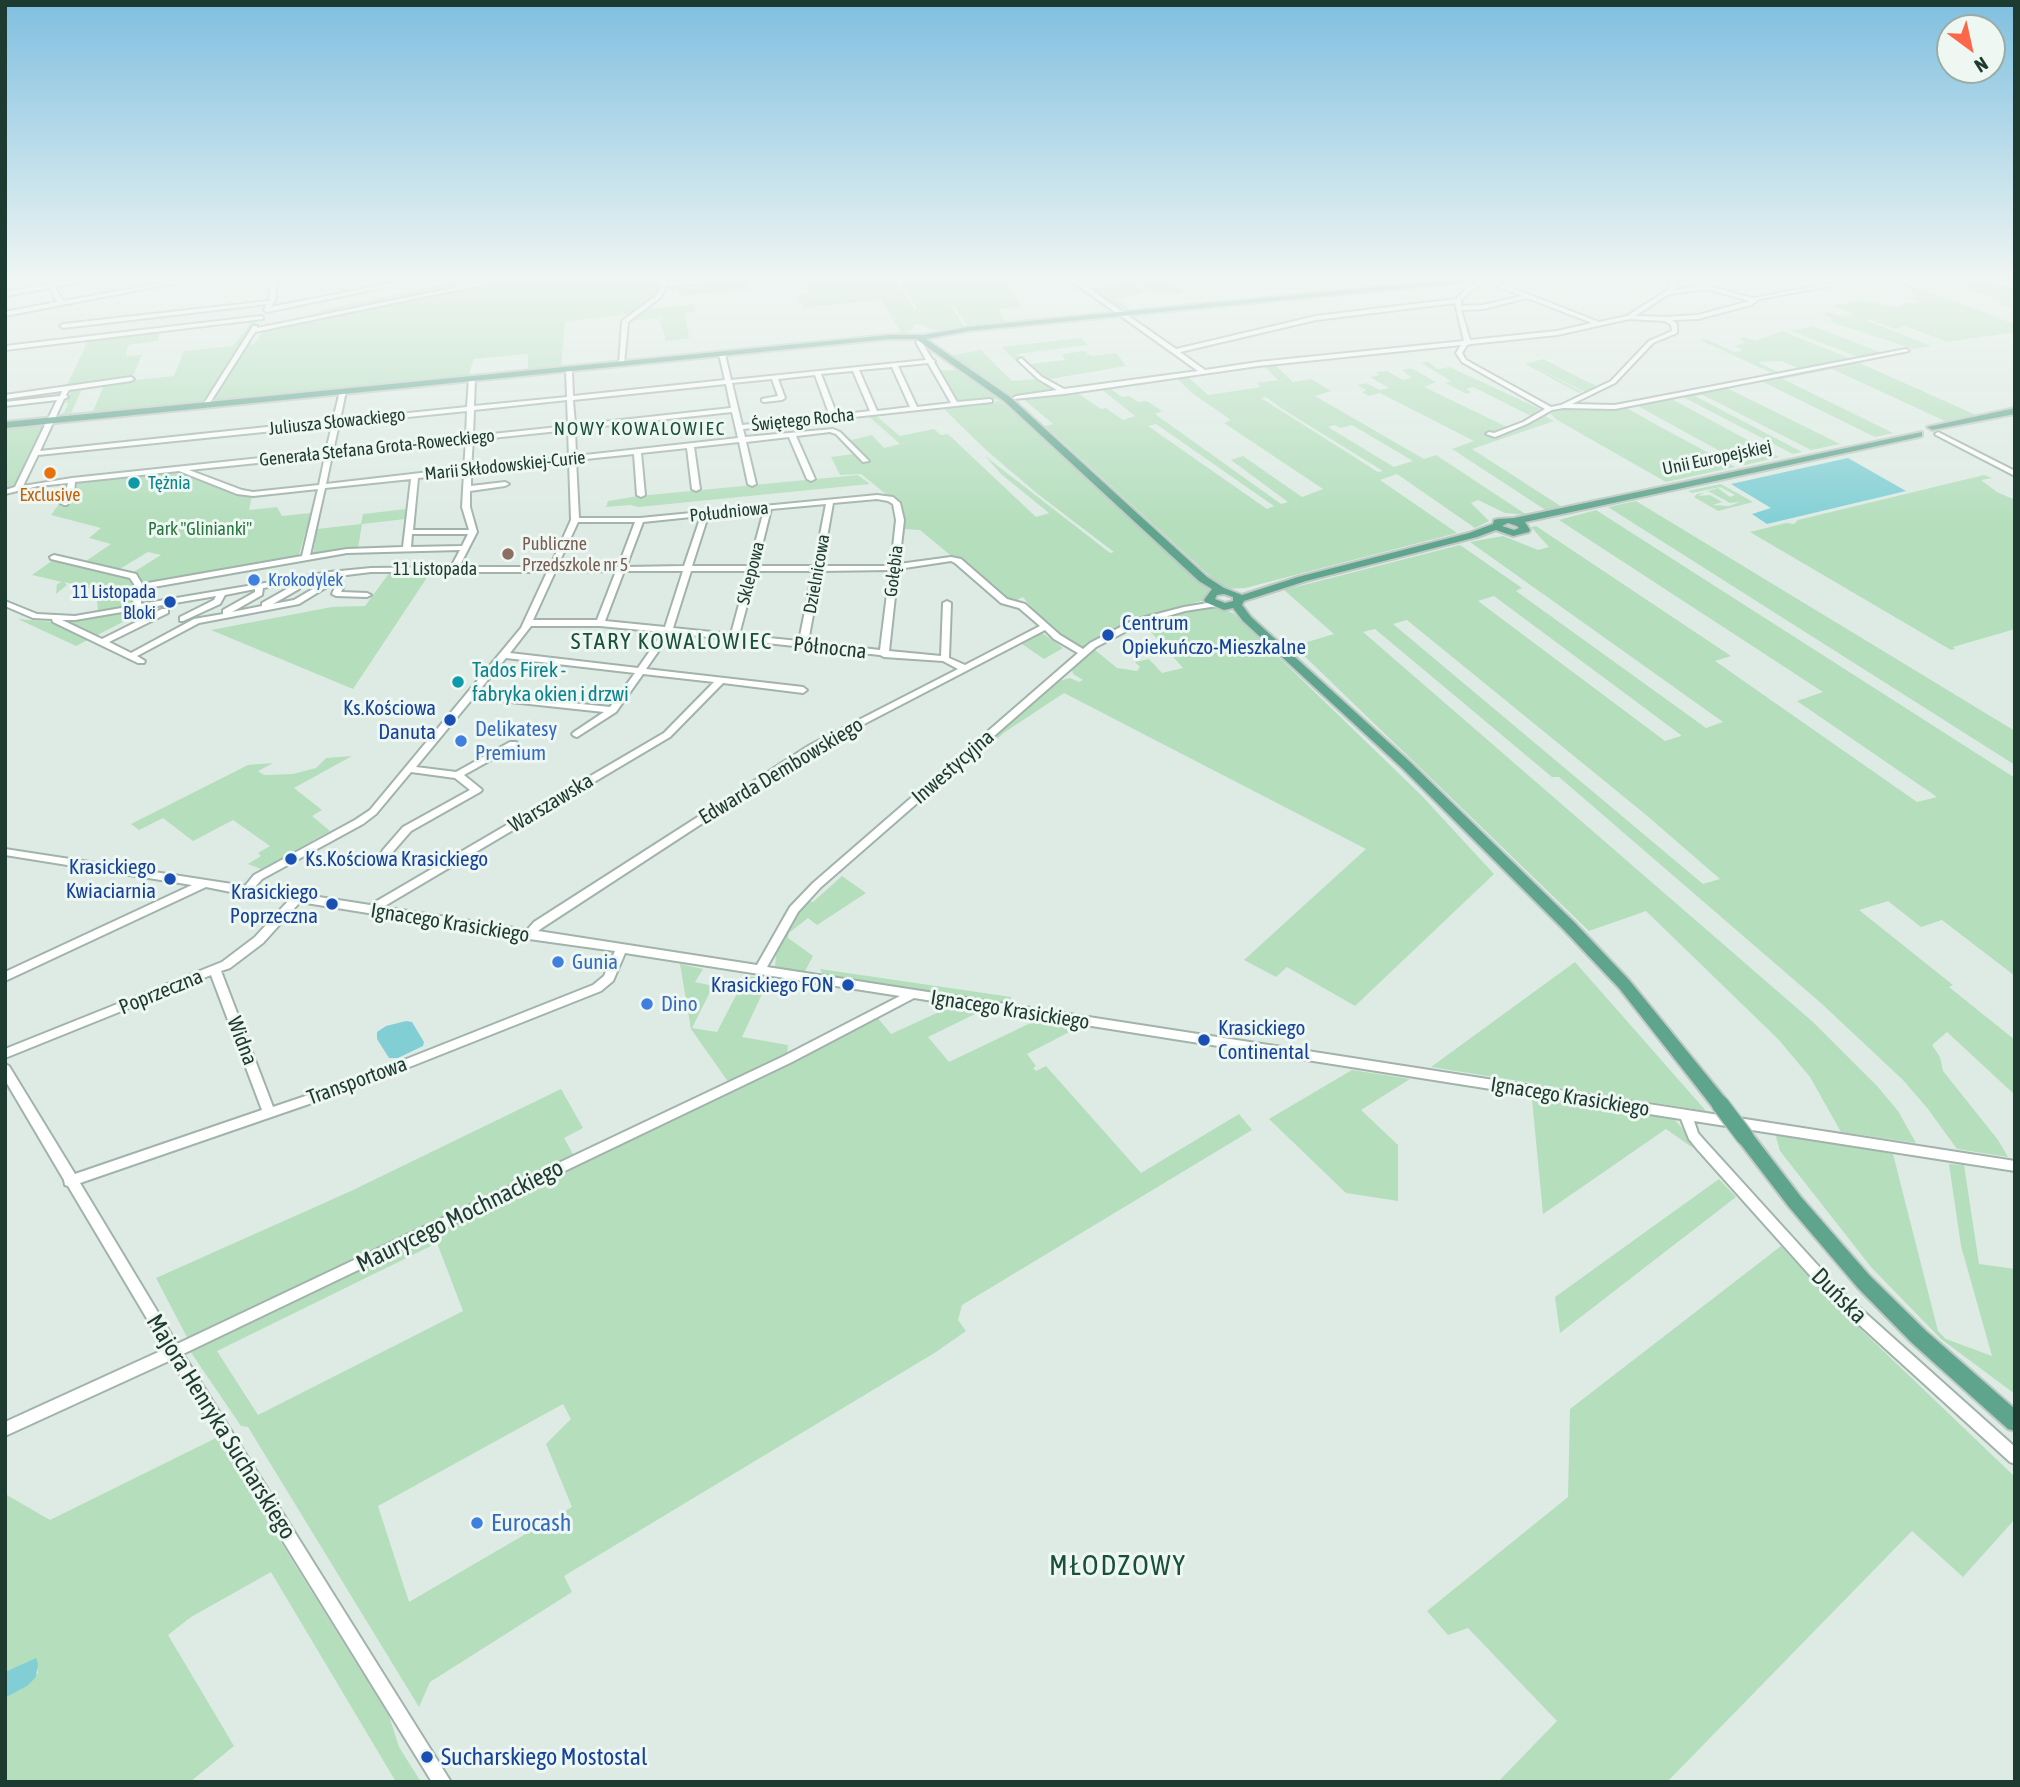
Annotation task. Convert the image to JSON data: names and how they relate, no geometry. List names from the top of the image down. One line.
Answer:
{"streets":{"main road":["Unii Europejskiej"],"street":["Świętego Rocha","Juliusza Słowackiego","Generała Stefana Grota-Roweckiego","Marii Skłodowskiej-Curie","Południowa","11 Listopada","Gołębia","Sklepowa","Dzielnicowa","Północna","Inwestycyjna","Edwarda Dembowskiego","Warszawska","Ignacego Krasickiego","Poprzeczna","Widna","Transportowa","Maurycego Mochnackiego","Duńska","Majora Henryka Sucharskiego"]},"crossings":[["Generała Stefana Grota-Roweckiego","Marii Skłodowskiej-Curie"],["Południowa","Gołębia"],["Południowa","Sklepowa"],["Południowa","Dzielnicowa"],["11 Listopada","Gołębia"],["11 Listopada","Sklepowa"],["11 Listopada","Dzielnicowa"],["11 Listopada","Edwarda Dembowskiego"],["Gołębia","Północna"],["Sklepowa","Północna"],["Dzielnicowa","Północna"],["Północna","Edwarda Dembowskiego"],["Inwestycyjna","Ignacego Krasickiego"],["Edwarda Dembowskiego","Ignacego Krasickiego"],["Warszawska","Ignacego Krasickiego"],["Ignacego Krasickiego","Poprzeczna"],["Ignacego Krasickiego","Transportowa"],["Ignacego Krasickiego","Maurycego Mochnackiego"],["Ignacego Krasickiego","Duńska"],["Poprzeczna","Widna"],["Widna","Transportowa"],["Transportowa","Majora Henryka Sucharskiego"],["Maurycego Mochnackiego","Majora Henryka Sucharskiego"]],"districts":["NOWY KOWALOWIEC","STARY KOWALOWIEC","MŁODZOWY"],"parks":["Park \"Glinianki\""],"places":["Exclusive","Tężnia","Publiczne Przedszkole nr 5","Krokodylek","11 Listopada Bloki","Centrum Opiekuńczo-Mieszkalne","Tados Firek - fabryka okien i drzwi","Ks.Kościowa Danuta","Delikatesy Premium","Ks.Kościowa Krasickiego","Krasickiego Kwiaciarnia","Krasickiego Poprzeczna","Gunia","Krasickiego FON","Dino","Krasickiego Continental","Eurocash","Sucharskiego Mostostal"],"north":"bottom right"}
